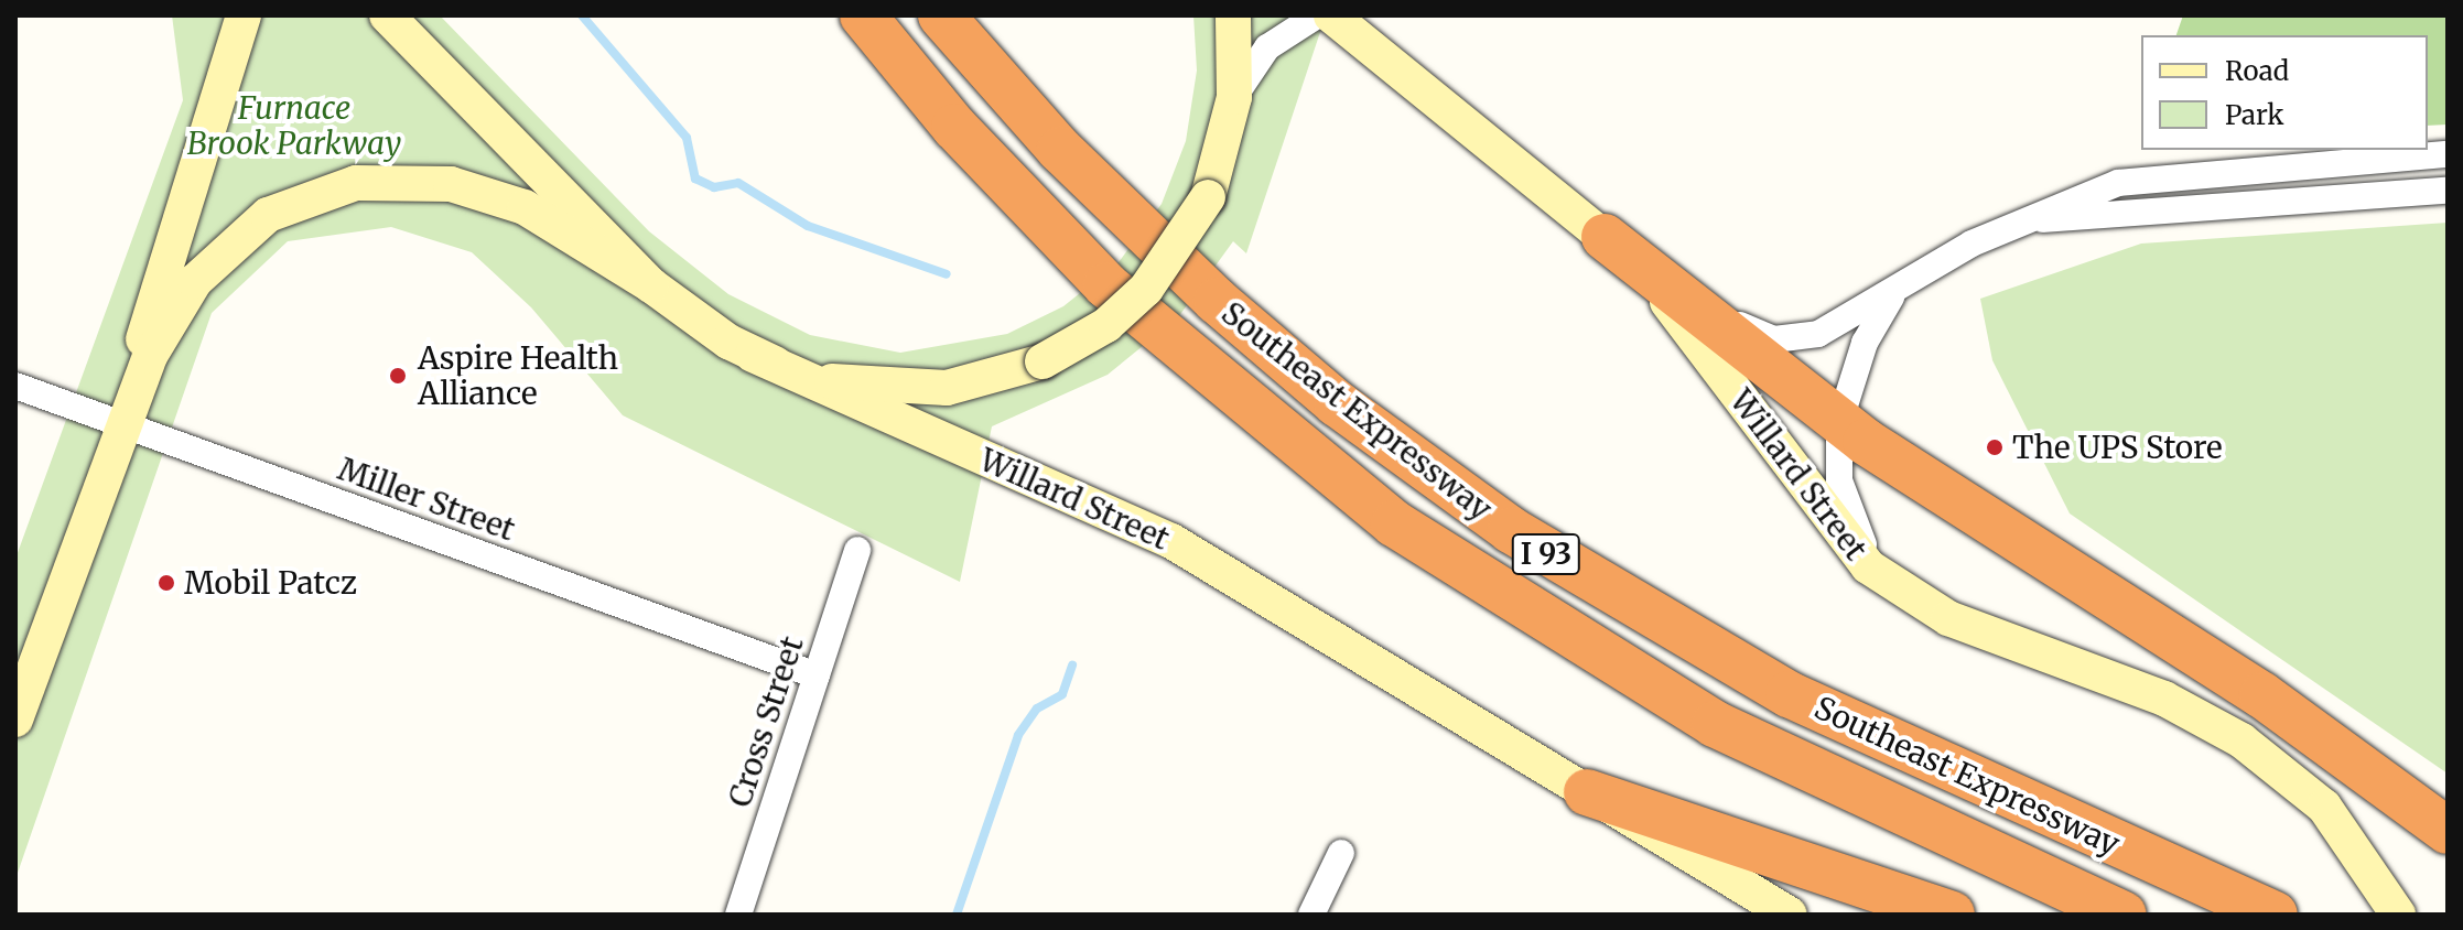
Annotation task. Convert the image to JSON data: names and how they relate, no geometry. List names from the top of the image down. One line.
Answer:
{"streets":{"highway":["Southeast Expressway","I 93"],"main road":["Willard Street"],"street":["Miller Street","Cross Street"]},"crossings":[["Miller Street","Cross Street"]],"parks":["Furnace Brook Parkway"],"places":["Aspire Health Alliance","The UPS Store","Mobil Patcz"],"legend":["Road","Park"]}
